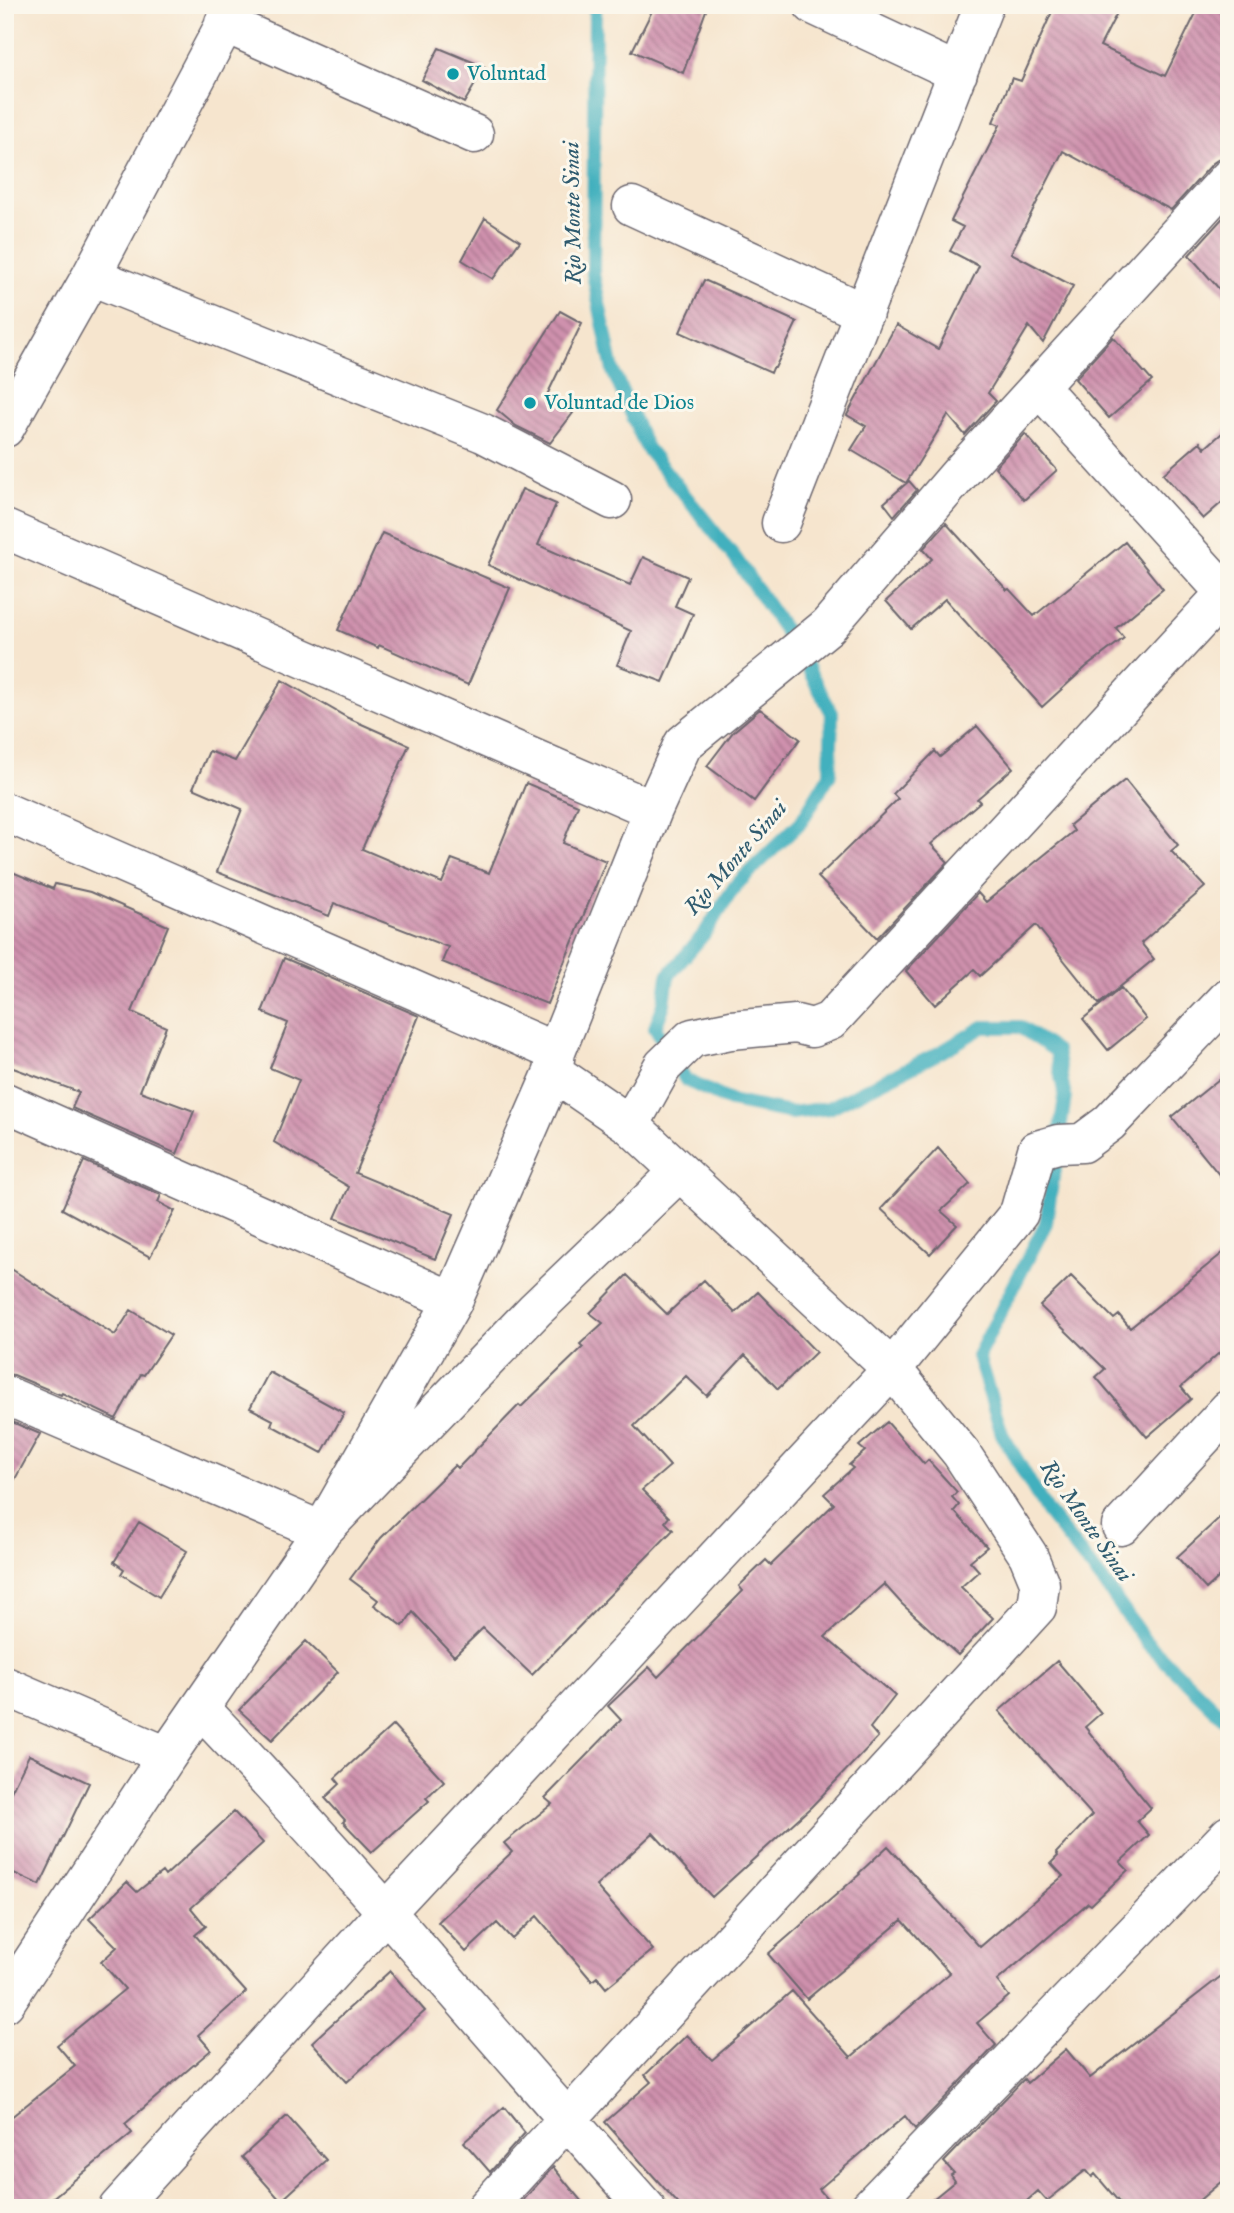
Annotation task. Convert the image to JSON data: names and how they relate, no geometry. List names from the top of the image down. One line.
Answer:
{"water":["Rio Monte Sinai"],"places":["Voluntad","Voluntad de Dios"]}
